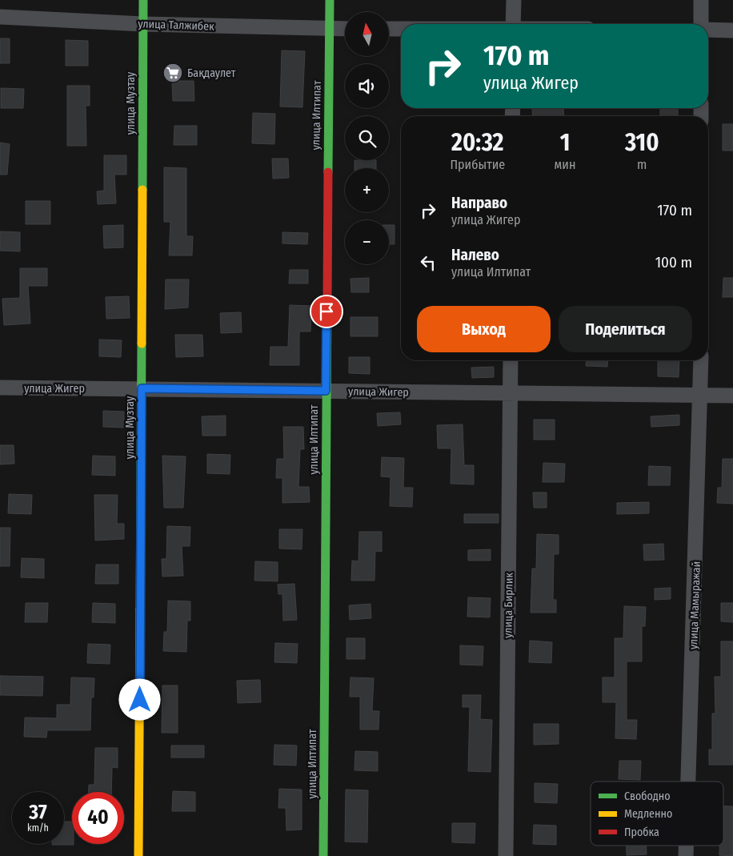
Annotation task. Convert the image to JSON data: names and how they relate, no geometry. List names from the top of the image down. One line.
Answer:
{"streets":{"street":["улица Талжибек","улица Музтау","улица Илтипат","улица Жигер","улица Бирлик","улица Мамыражай"]},"crossings":[["улица Талжибек","улица Музтау"],["улица Талжибек","улица Илтипат"],["улица Музтау","улица Жигер"],["улица Илтипат","улица Жигер"],["улица Жигер","улица Бирлик"],["улица Жигер","улица Мамыражай"]],"places":{"supermarket":["Бақдаулет"]},"legend":["Свободно","Медленно","Пробка"],"north":"top","page":{"map_buttons":["+","−"],"turn":["170 m","улица Жигер"],"eta":["20:32","Прибытие","1","мин","310","m"],"list":[{"name":"Направо","note":"улица Жигер","value":"170 m"},{"name":"Налево","note":"улица Илтипат","value":"100 m"}],"buttons":["Выход","Поделиться"],"speed":"37 km/h","limit":"40"}}
